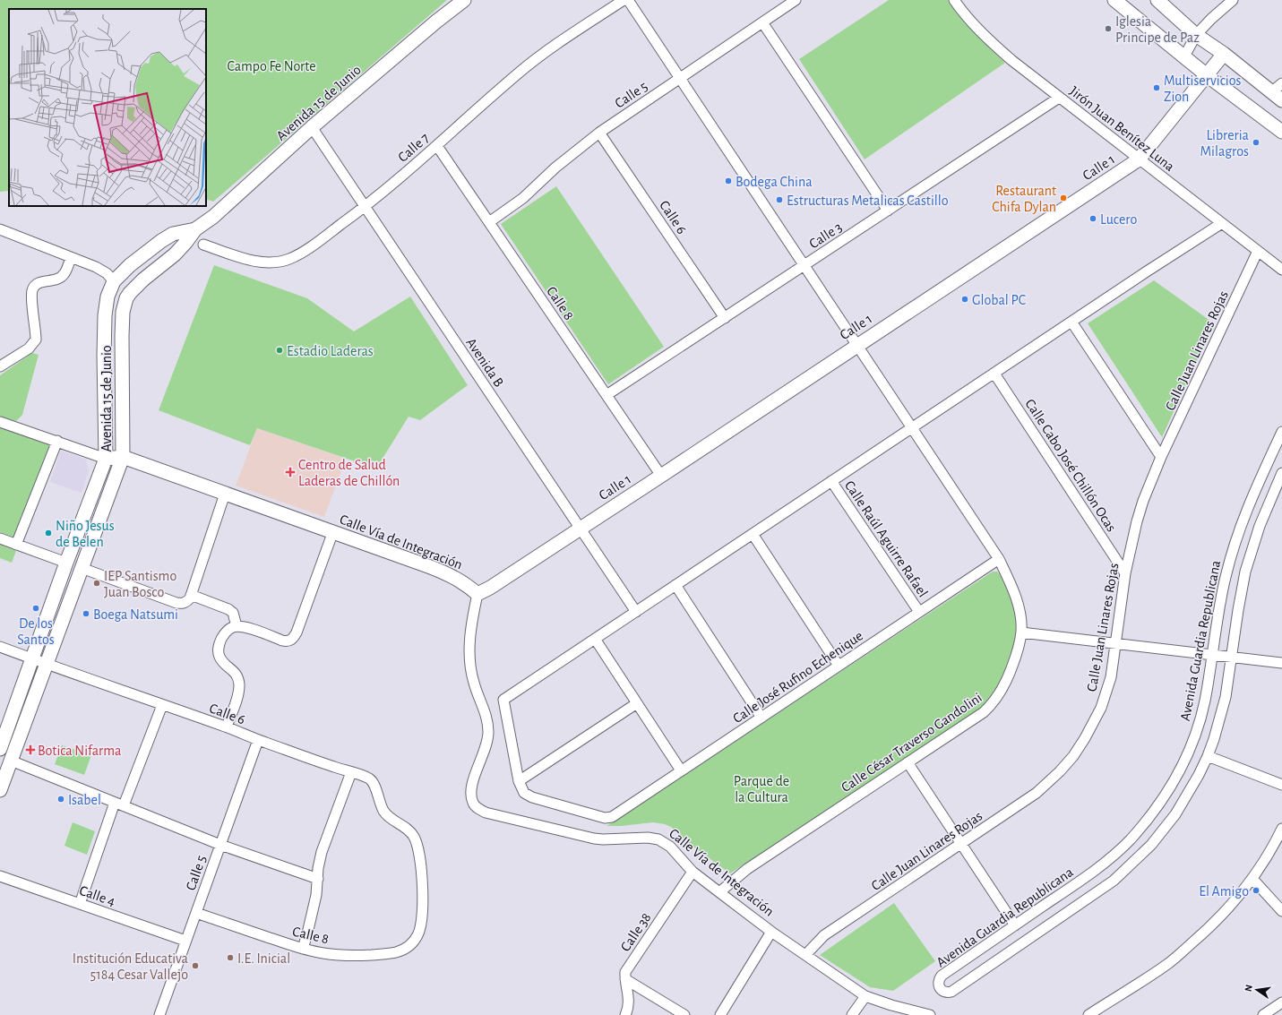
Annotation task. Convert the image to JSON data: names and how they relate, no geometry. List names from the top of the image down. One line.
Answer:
{"streets":{"street":["Calle 5","Avenida 15 de Junio","Jirón Juan Benítez Luna","Calle 7","Calle 1","Calle 6","Calle 3","Calle 8","Calle Juan Linares Rojas","Avenida B","Calle Cabo José Chillón Ocas","Calle Raúl Aguirre Rafael","Calle Vía de Integración","Avenida Guardia Republicana","Calle José Rufino Echenique","Calle César Traverso Gandolini","Calle 4","Calle 38"]},"crossings":[["Calle 5","Calle 6"],["Calle 5","Calle 8"],["Calle 5","Calle César Traverso Gandolini"],["Calle 5","Calle 4"],["Avenida 15 de Junio","Calle 6"],["Avenida 15 de Junio","Avenida B"],["Avenida 15 de Junio","Calle Vía de Integración"],["Jirón Juan Benítez Luna","Calle 1"],["Jirón Juan Benítez Luna","Calle 3"],["Jirón Juan Benítez Luna","Calle Juan Linares Rojas"],["Calle 7","Calle 8"],["Calle 7","Avenida B"],["Calle 1","Calle 8"],["Calle 1","Avenida B"],["Calle 1","Calle Vía de Integración"],["Calle 1","Calle César Traverso Gandolini"],["Calle 6","Calle 3"],["Calle 6","Calle 8"],["Calle 3","Calle 8"],["Calle 3","Calle César Traverso Gandolini"],["Calle Juan Linares Rojas","Calle Cabo José Chillón Ocas"],["Calle Juan Linares Rojas","Calle Vía de Integración"],["Calle Raúl Aguirre Rafael","Calle José Rufino Echenique"],["Calle Vía de Integración","Calle César Traverso Gandolini"],["Calle Vía de Integración","Calle 38"],["Calle José Rufino Echenique","Calle César Traverso Gandolini"]],"parks":["Campo Fe Norte","Parque de la Cultura"],"places":{"other":["Iglesia Principe de Paz","Multiservicios Zion","Libreria Milagros","Bodega China","Restaurant Chifa Dylan","Estructuras Metalicas Castillo","Lucero","Global PC","Estadio Laderas","Niño Jesus de Belen","IEP Santismo Juan Bosco","De los Santos","Boega Natsumi","Isabel","El Amigo","I.E. Inicial","Institución Educativa 5184 Cesar Vallejo"],"health":["Centro de Salud Laderas de Chillón","Botica Nifarma"]},"north":"left"}
